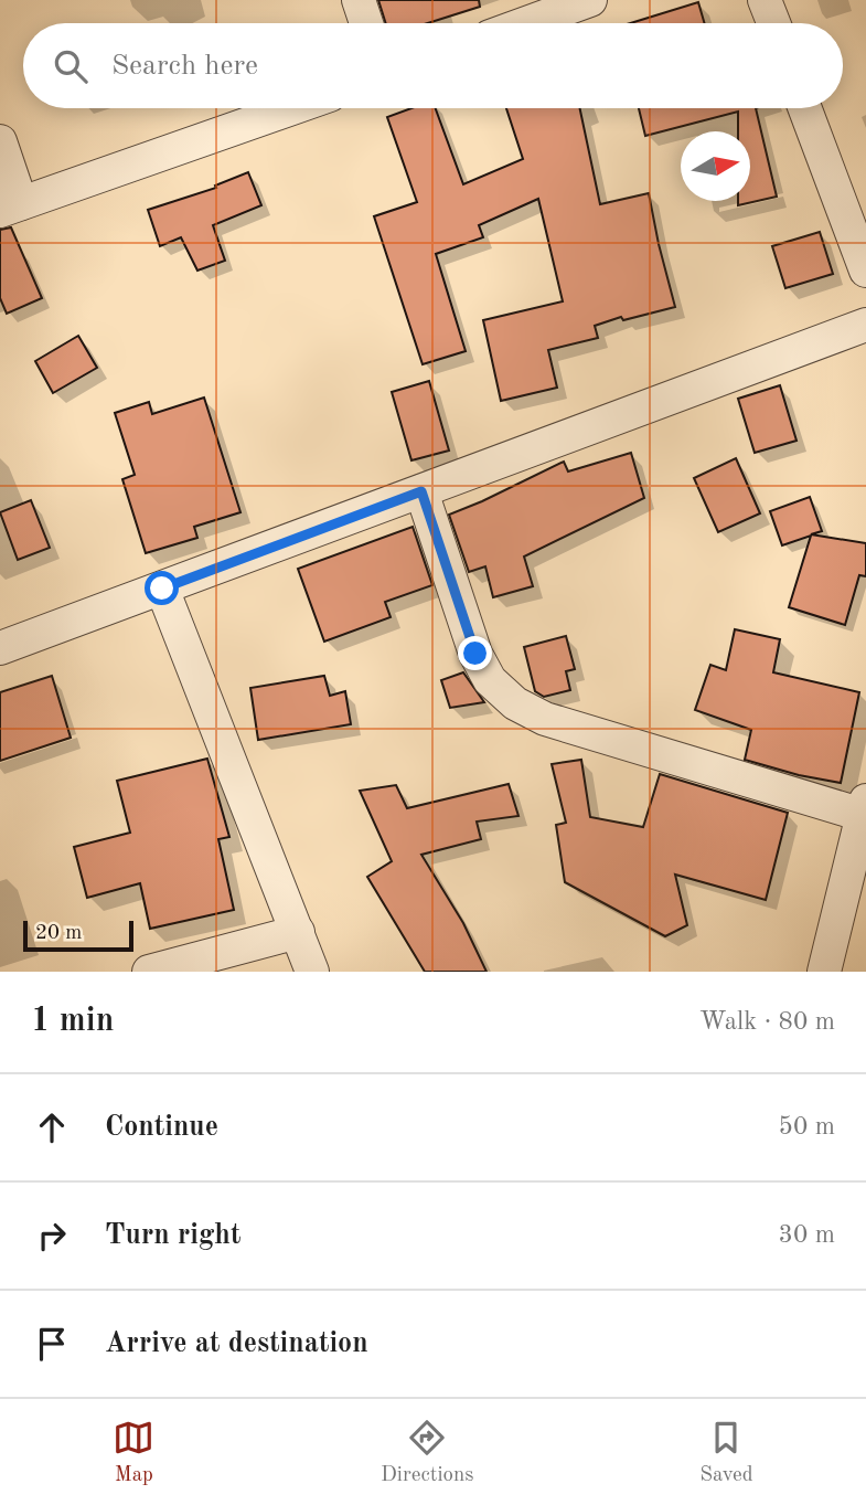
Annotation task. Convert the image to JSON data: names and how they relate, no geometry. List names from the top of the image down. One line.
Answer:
{"scale_bar":"20 m","north":"right","page":{"search":"Search here","scale":"20 m","heading":["1 min","Walk · 80 m"],"list":[["Continue","50 m"],["Turn right","30 m"],"Arrive at destination"],"nav":["Map","Directions","Saved"]}}
